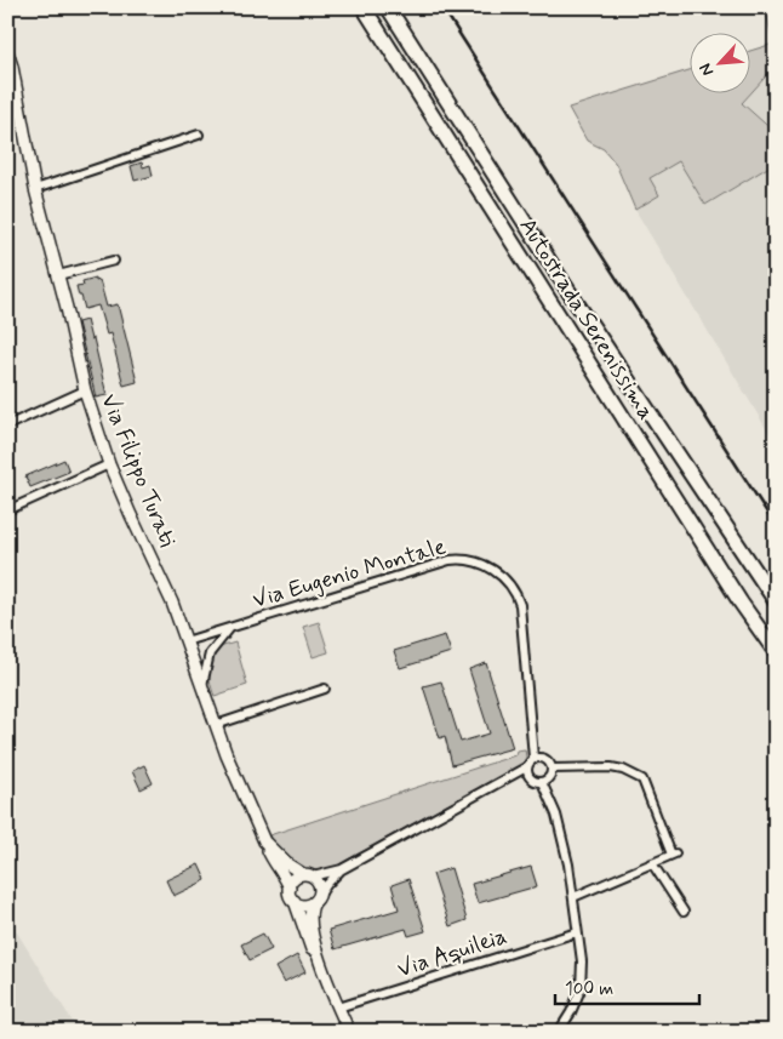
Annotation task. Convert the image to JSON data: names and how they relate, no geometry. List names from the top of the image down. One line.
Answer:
{"streets":{"highway":["Autostrada Serenissima"],"street":["Via Filippo Turati","Via Eugenio Montale","Via Aquileia"]},"crossings":[["Via Filippo Turati","Via Eugenio Montale"]],"scale_bar":"100 m","north":"bottom left"}
